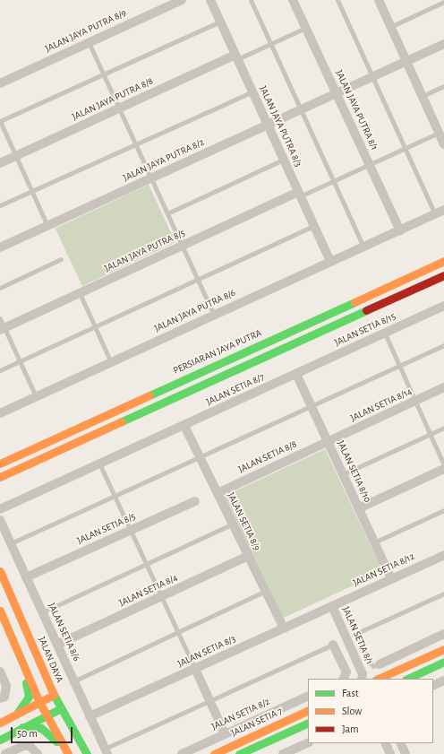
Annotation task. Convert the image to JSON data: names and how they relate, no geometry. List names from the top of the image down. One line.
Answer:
{"streets":{"main road":["PERSIARAN JAYA PUTRA","JALAN DAYA","JALAN SETIA 7"],"street":["JALAN JAYA PUTRA 8/9","JALAN JAYA PUTRA 8/8","JALAN JAYA PUTRA 8/1","JALAN JAYA PUTRA 8/3","JALAN JAYA PUTRA 8/2","JALAN JAYA PUTRA 8/5","JALAN JAYA PUTRA 8/6","JALAN SETIA 8/15","JALAN SETIA 8/7","JALAN SETIA 8/14","JALAN SETIA 8/8","JALAN SETIA 8/10","JALAN SETIA 8/9","JALAN SETIA 8/5","JALAN SETIA 8/12","JALAN SETIA 8/4","JALAN SETIA 8/6","JALAN SETIA 8/1","JALAN SETIA 8/3","JALAN SETIA 8/2"]},"crossings":[["JALAN JAYA PUTRA 8/8","JALAN JAYA PUTRA 8/3"],["JALAN JAYA PUTRA 8/1","JALAN JAYA PUTRA 8/2"],["JALAN JAYA PUTRA 8/1","JALAN JAYA PUTRA 8/6"],["JALAN JAYA PUTRA 8/3","JALAN JAYA PUTRA 8/2"],["JALAN JAYA PUTRA 8/3","JALAN JAYA PUTRA 8/5"],["JALAN JAYA PUTRA 8/3","JALAN JAYA PUTRA 8/6"],["JALAN SETIA 8/15","JALAN SETIA 8/7"],["JALAN SETIA 8/15","JALAN SETIA 8/10"],["JALAN SETIA 8/7","JALAN SETIA 8/10"],["JALAN SETIA 8/7","JALAN SETIA 8/9"],["JALAN SETIA 8/14","JALAN SETIA 8/8"],["JALAN SETIA 8/14","JALAN SETIA 8/10"],["JALAN SETIA 8/8","JALAN SETIA 8/10"],["JALAN SETIA 8/8","JALAN SETIA 8/9"],["JALAN SETIA 8/10","JALAN SETIA 8/12"],["JALAN SETIA 8/9","JALAN SETIA 8/4"],["JALAN SETIA 8/9","JALAN SETIA 8/3"],["JALAN SETIA 8/5","JALAN SETIA 8/6"],["JALAN SETIA 8/12","JALAN SETIA 8/1"],["JALAN SETIA 8/12","JALAN SETIA 8/3"],["JALAN SETIA 8/4","JALAN SETIA 8/6"],["JALAN SETIA 8/6","JALAN SETIA 8/3"],["JALAN SETIA 8/1","JALAN SETIA 8/3"]],"legend":["Fast","Slow","Jam"],"scale_bar":"50 m"}
